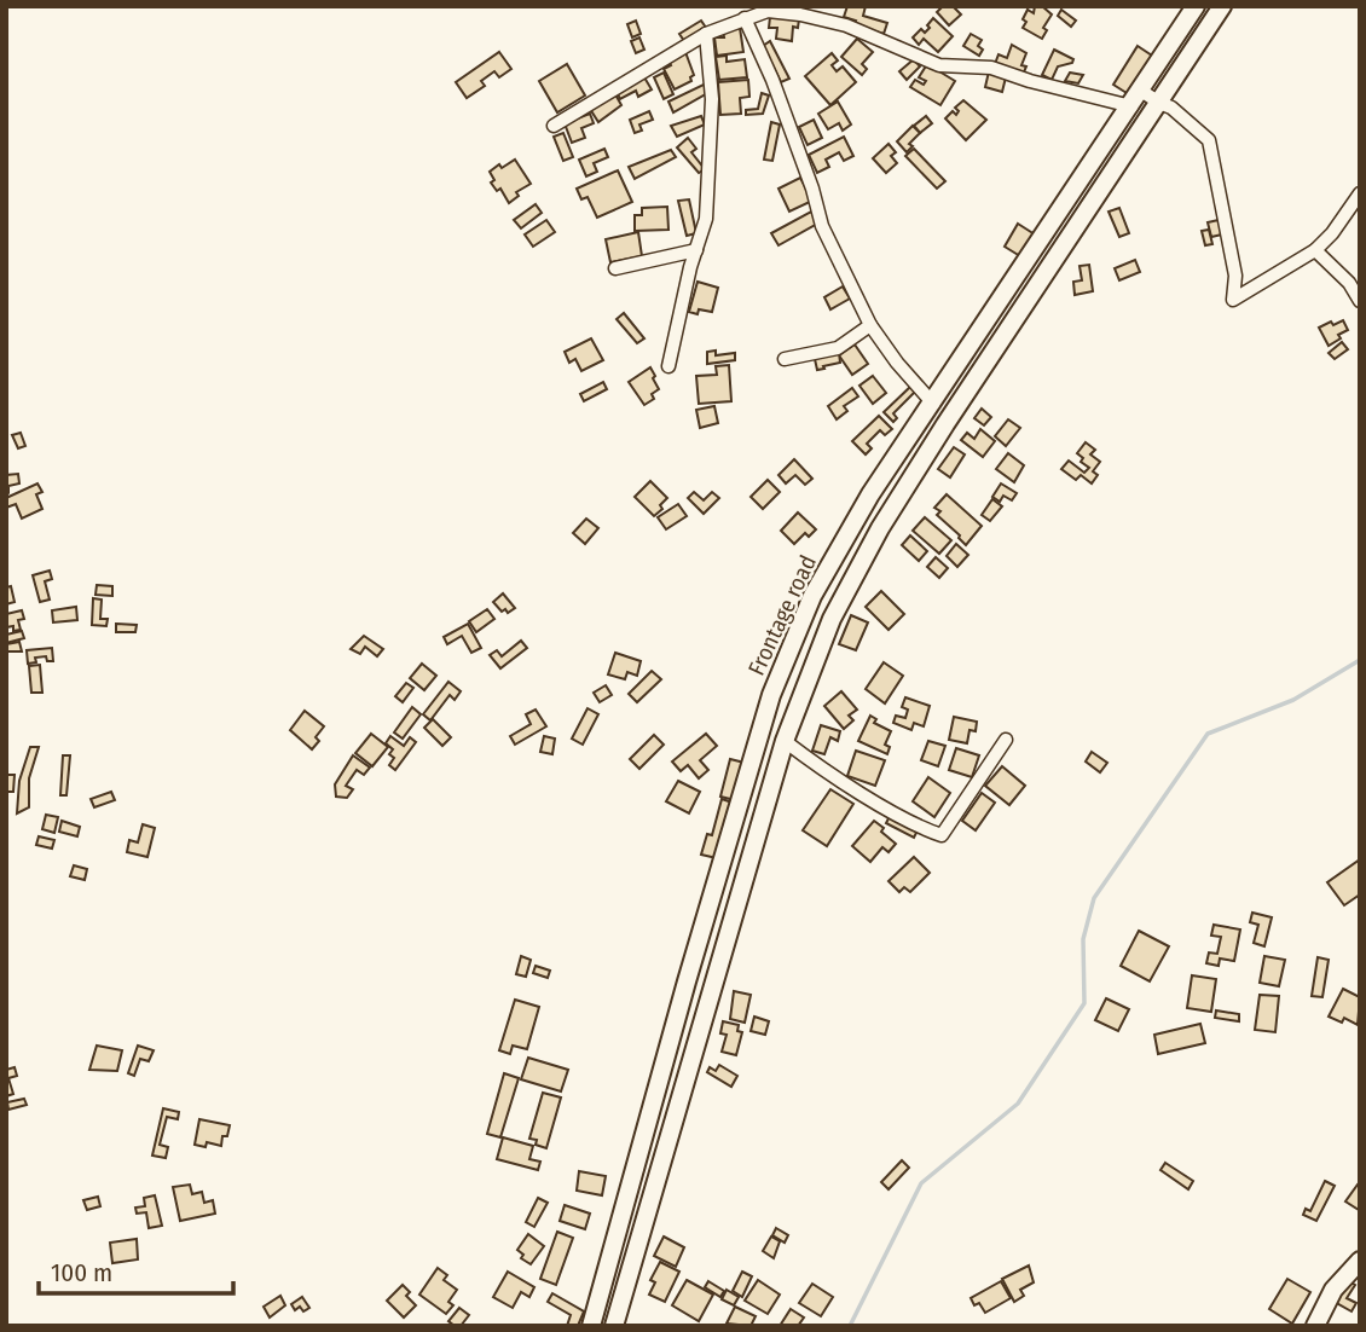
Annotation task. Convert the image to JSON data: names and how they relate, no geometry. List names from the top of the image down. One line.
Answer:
{"streets":{"main road":["Frontage road"]},"scale_bar":"100 m"}
